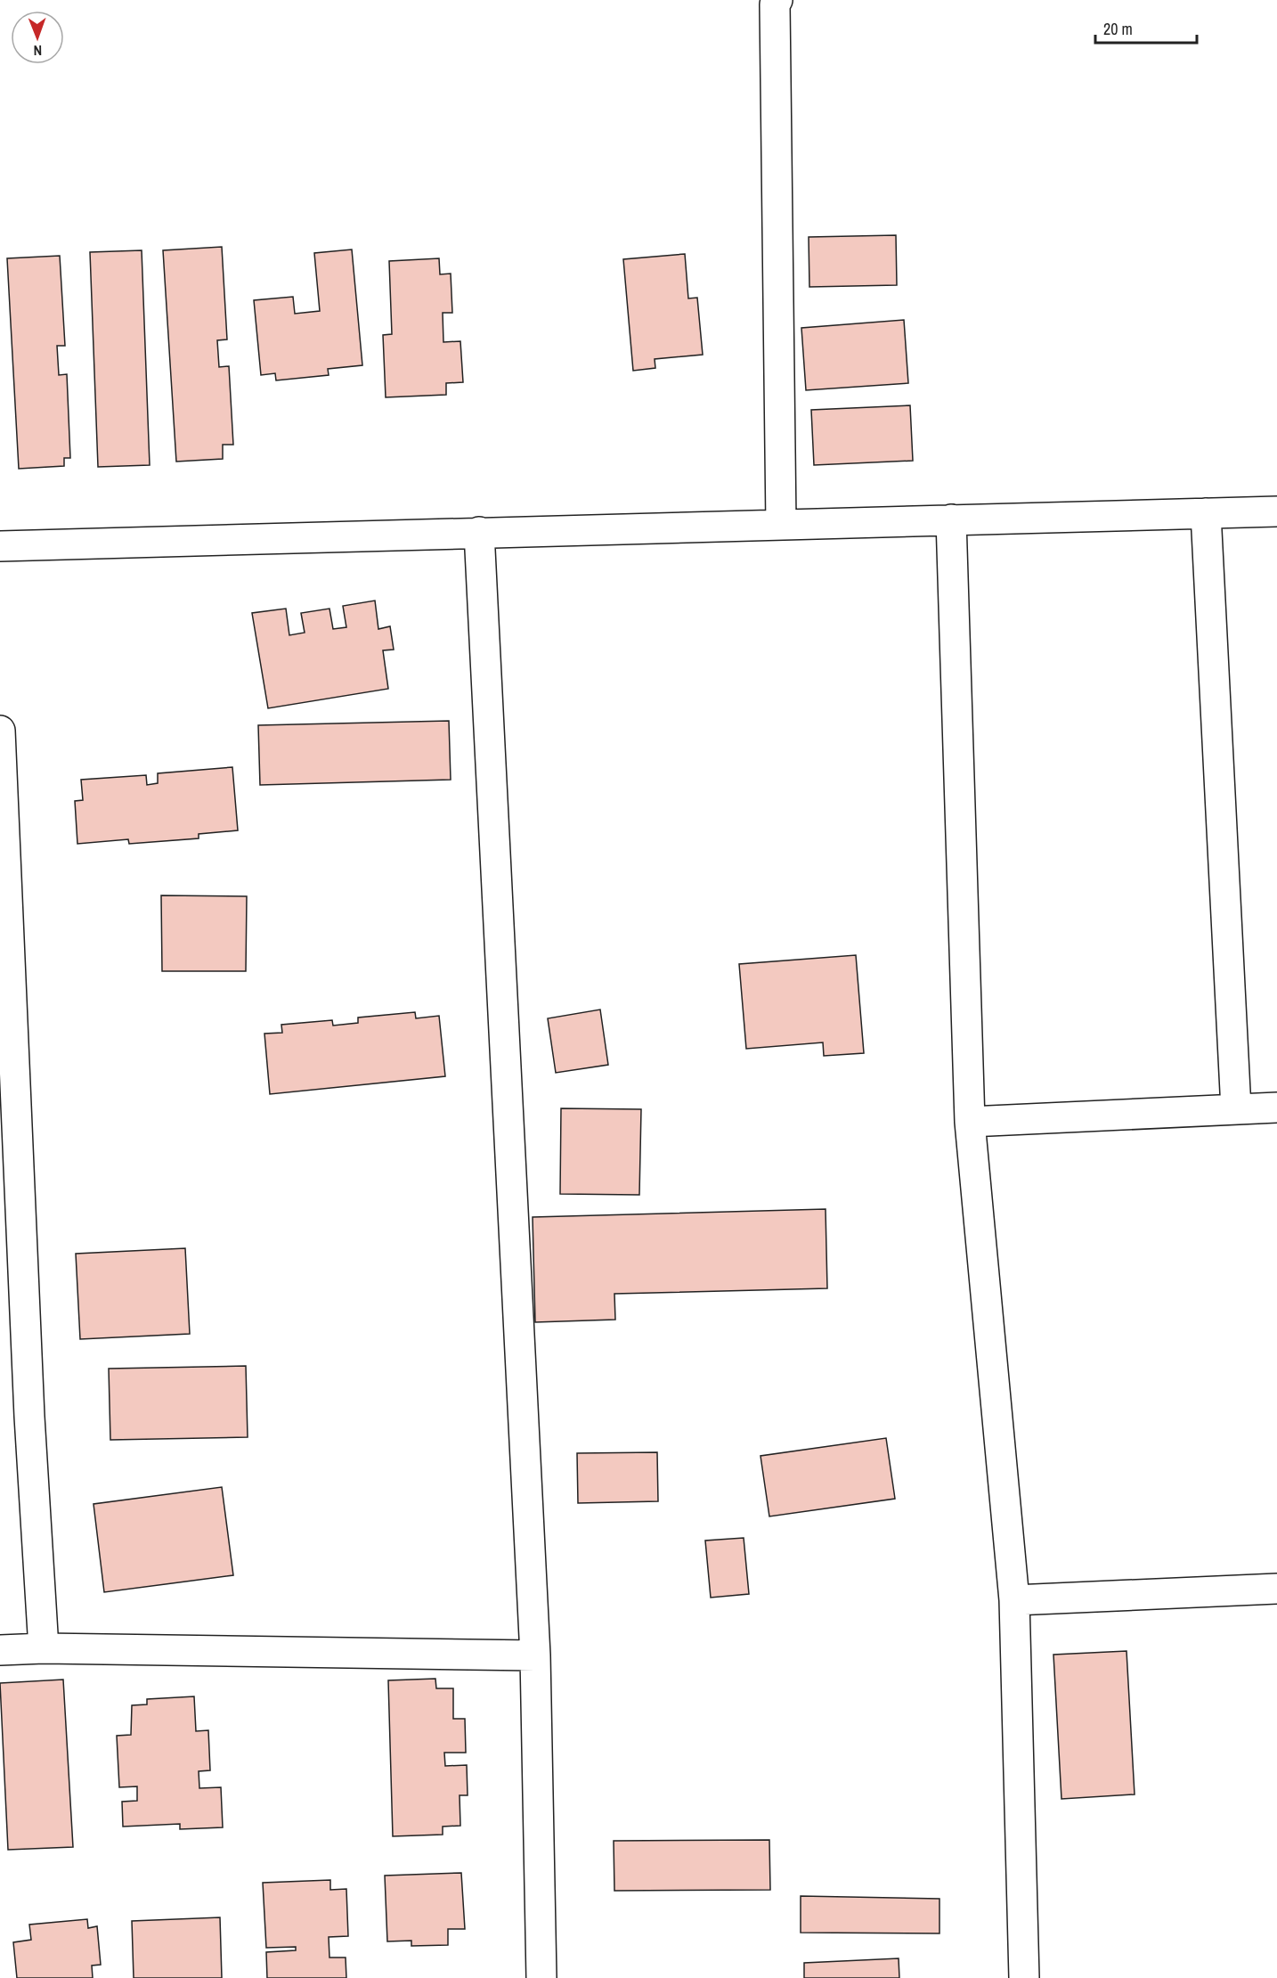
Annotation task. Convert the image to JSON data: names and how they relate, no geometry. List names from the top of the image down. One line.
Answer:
{"scale_bar":"20 m","north":"bottom"}
